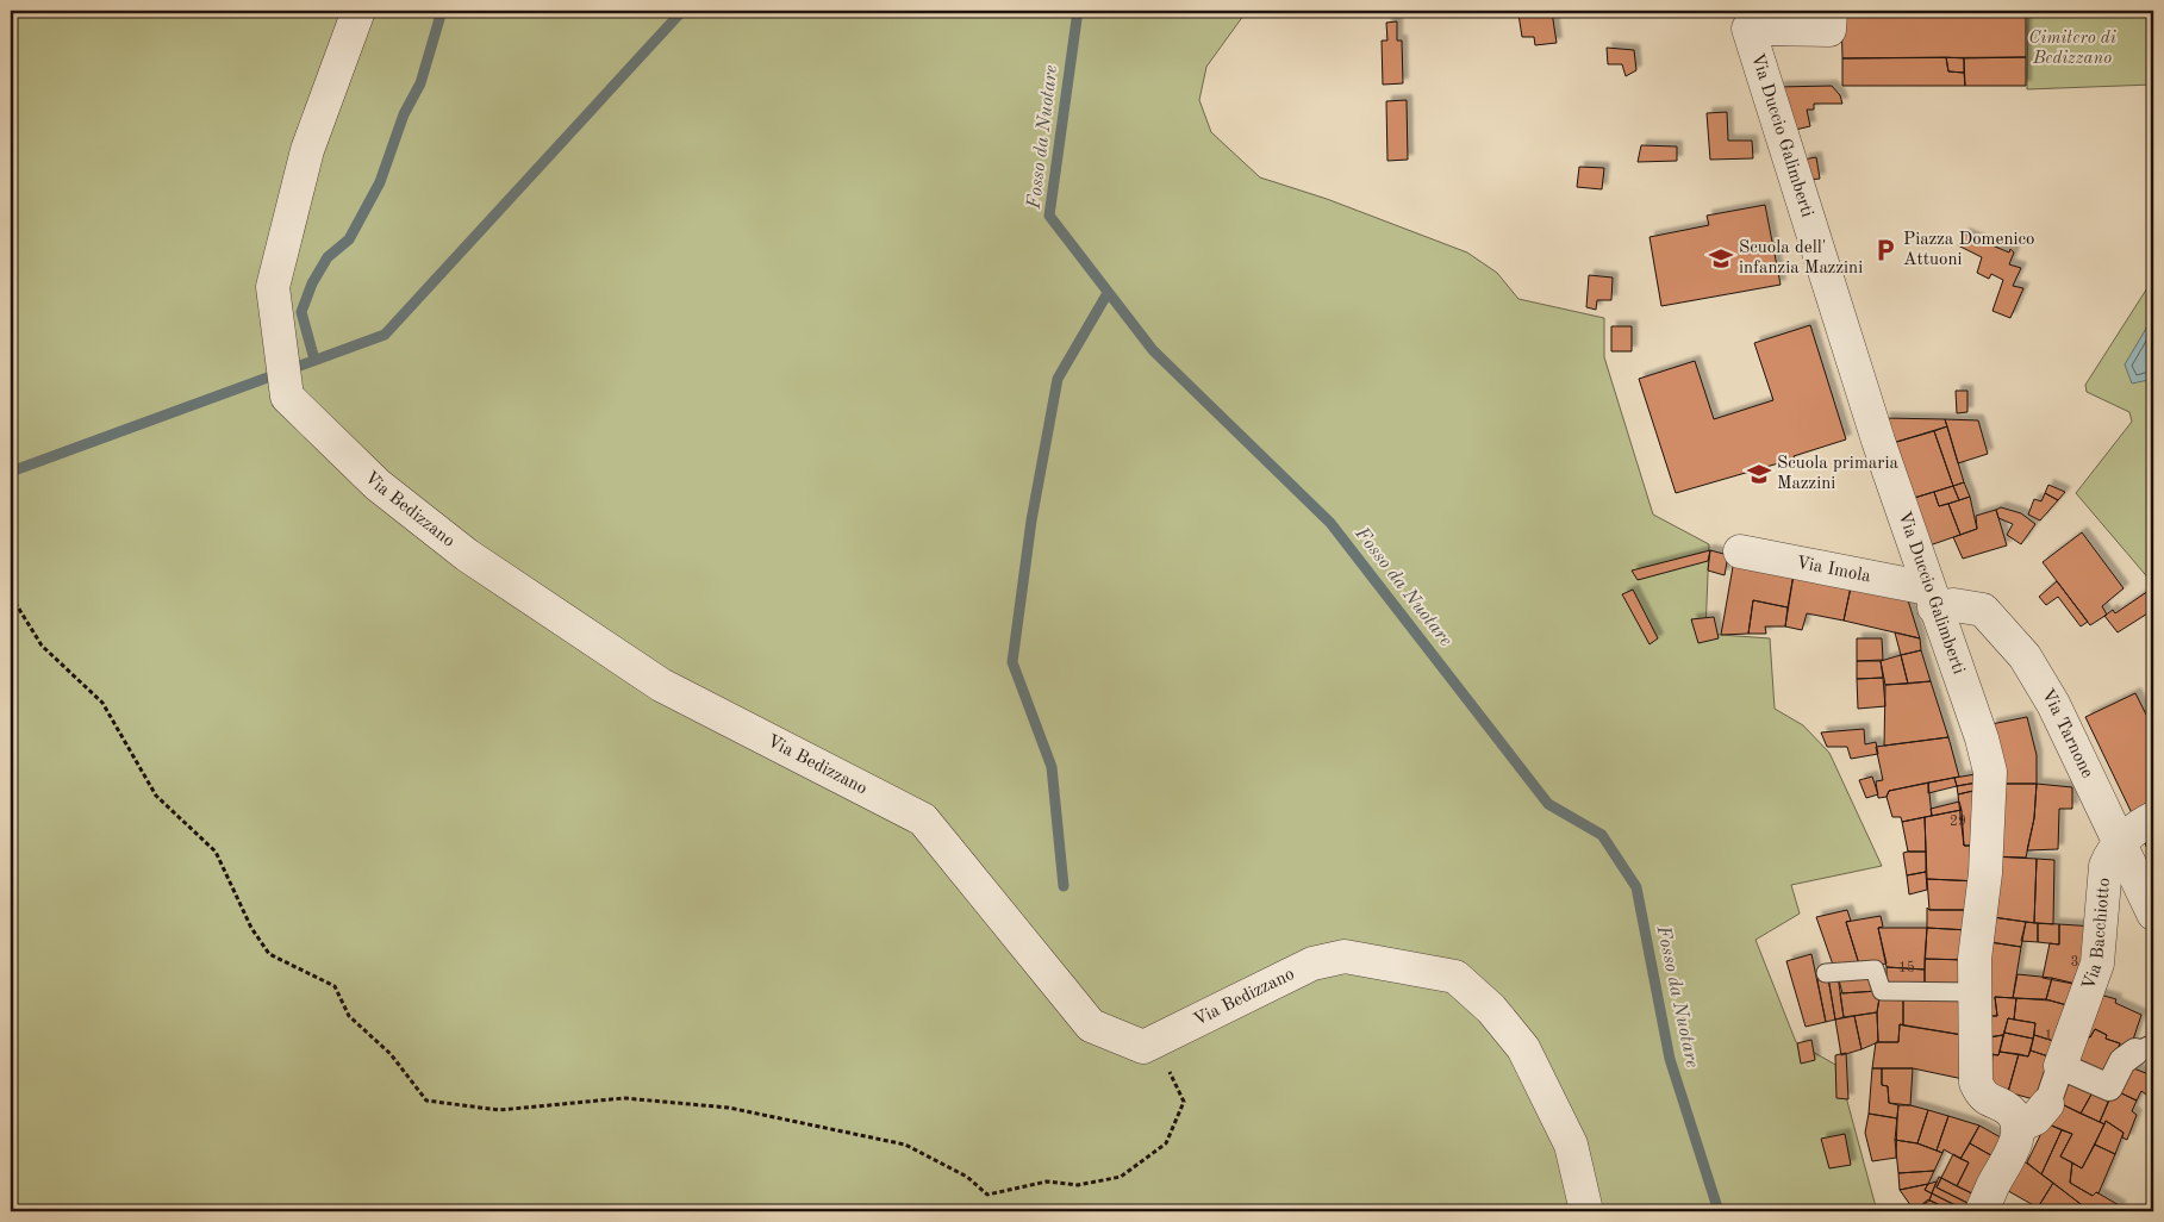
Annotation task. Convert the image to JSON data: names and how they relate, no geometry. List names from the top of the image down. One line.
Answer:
{"streets":{"street":["Via Duccio Galimberti","Via Bedizzano","Via Imola","Via Tarnone","Via Bacchiotto"]},"crossings":[["Via Duccio Galimberti","Via Imola"],["Via Duccio Galimberti","Via Tarnone"],["Via Imola","Via Tarnone"],["Via Tarnone","Via Bacchiotto"]],"water":["Fosso da Nuotare"],"parks":["Cimitero di Bedizzano"],"places":{"parking":["Piazza Domenico Attuoni"],"school or university":["Scuola dell' infanzia Mazzini","Scuola primaria Mazzini"]},"house_numbers":["29","3","15","1"]}
